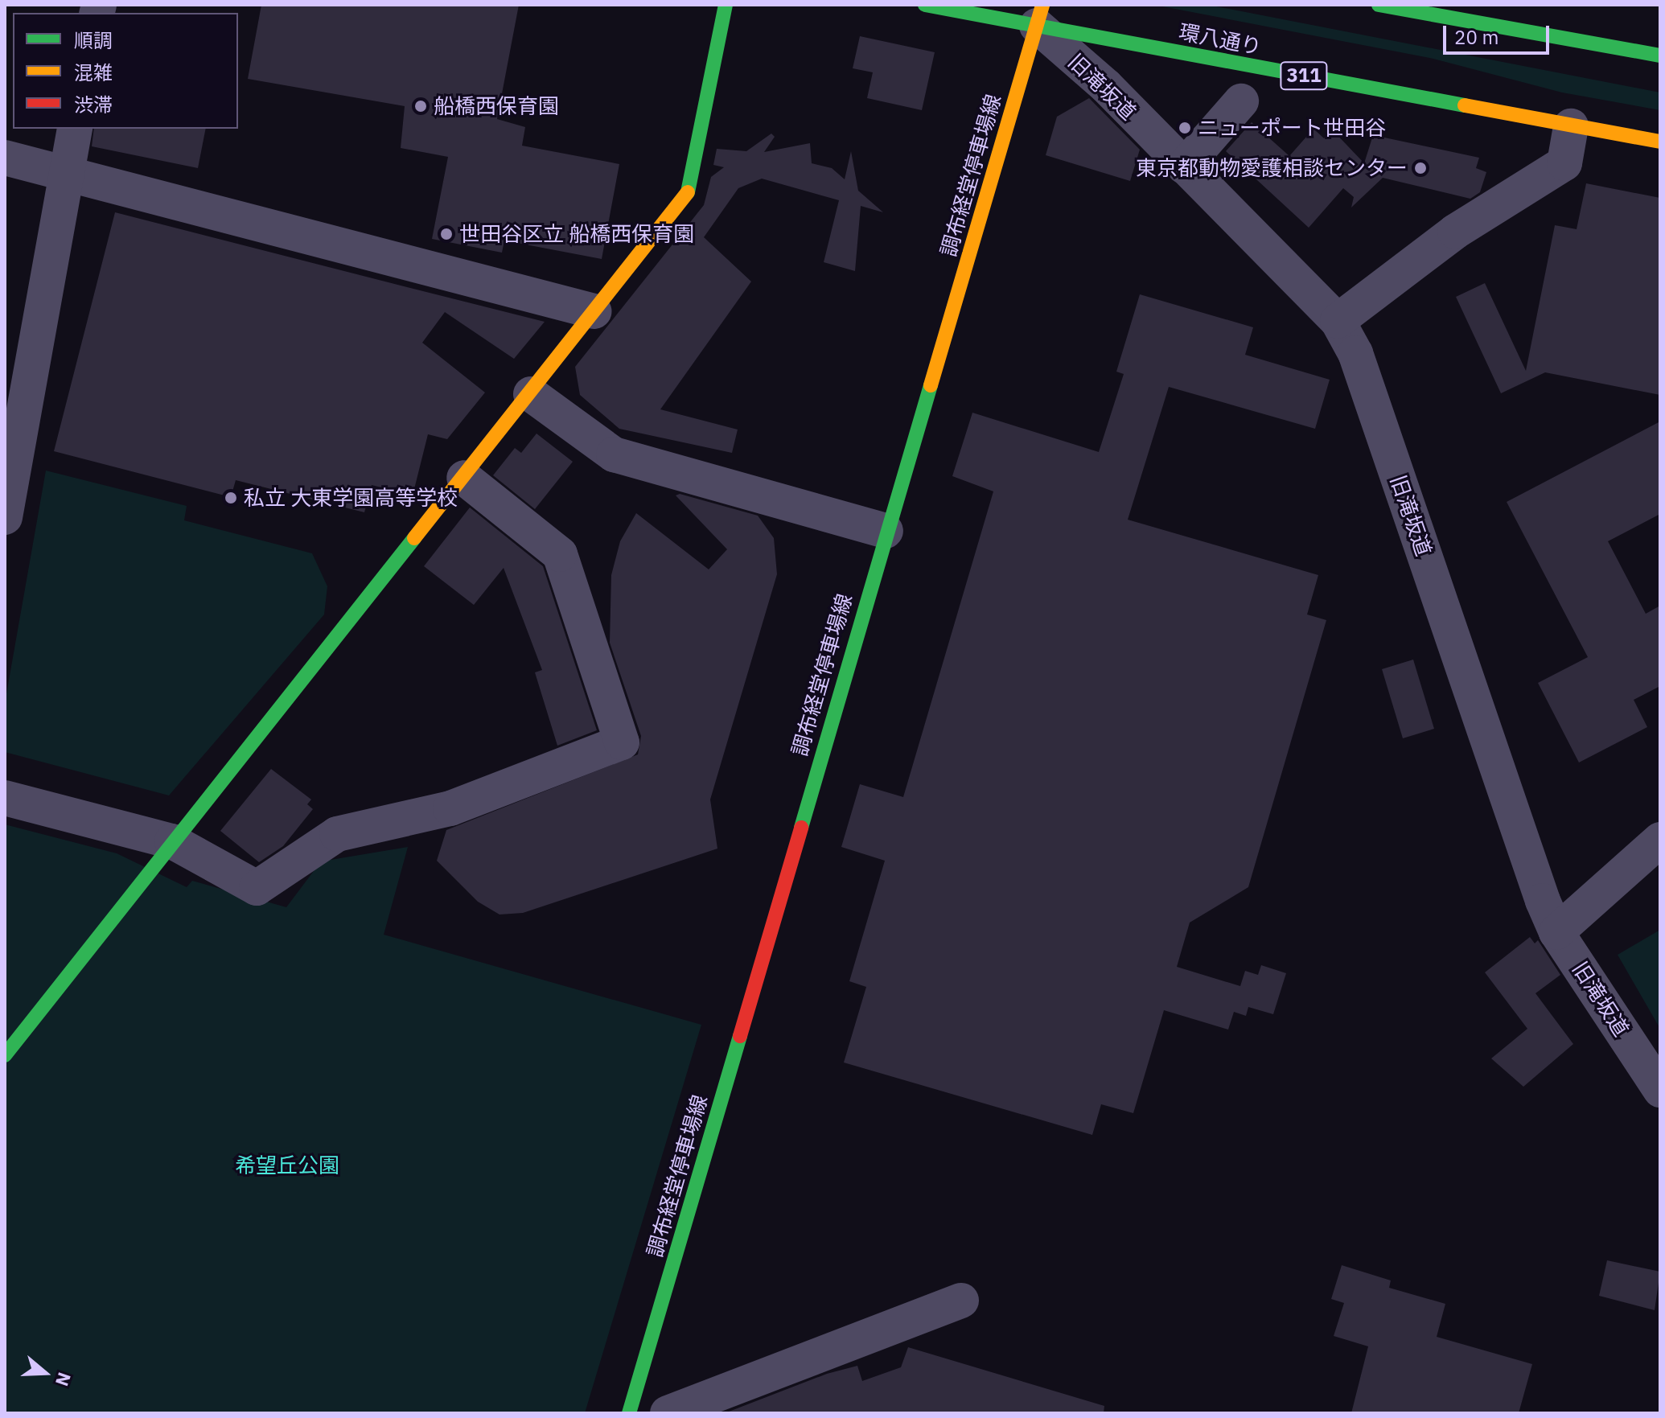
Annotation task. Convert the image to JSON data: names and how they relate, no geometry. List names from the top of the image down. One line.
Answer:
{"streets":{"main road":["環八通り","311","調布経堂停車場線"],"street":["旧滝坂道"]},"crossings":[["環八通り","旧滝坂道"],["環八通り","調布経堂停車場線"],["旧滝坂道","調布経堂停車場線"]],"parks":["希望丘公園"],"places":["船橋西保育園","ニューポート世田谷","東京都動物愛護相談センター","世田谷区立 船橋西保育園","私立 大東学園高等学校"],"legend":["順調","混雑","渋滞"],"scale_bar":"20 m","north":"right"}
